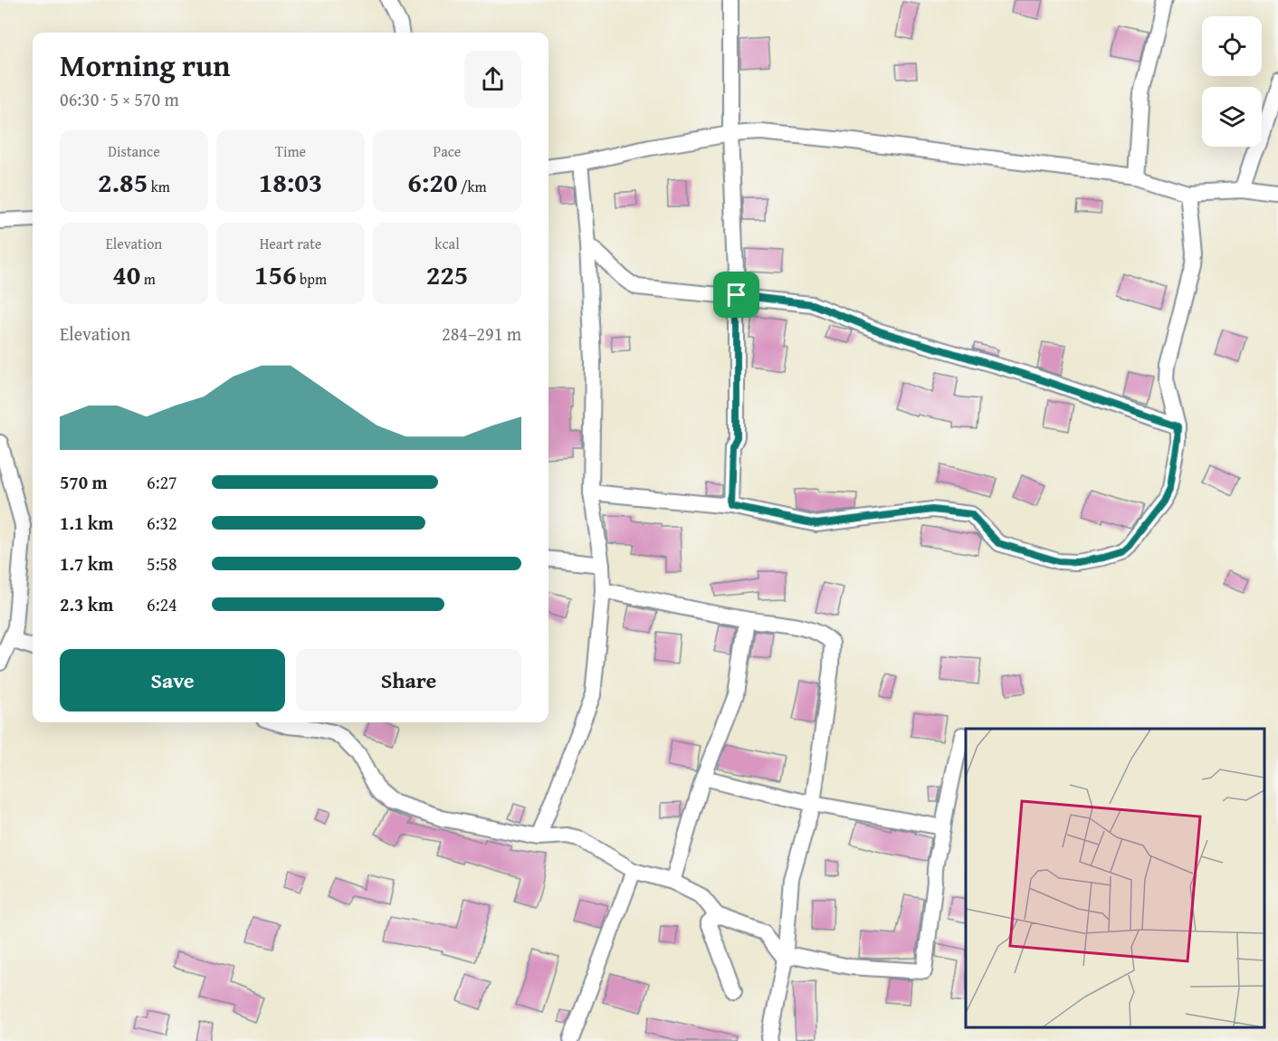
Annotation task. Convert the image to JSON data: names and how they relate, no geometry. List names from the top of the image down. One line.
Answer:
{"page":{"heading":["Morning run","06:30 · 5 × 570 m"],"stats":[["Distance","2.85 km"],["Time","18:03"],["Pace","6:20 /km"],["Elevation","40 m"],["Heart rate","156 bpm"],["kcal","225"]],"chart":["Elevation","284–291 m"],"list":[{"name":"570 m","note":"6:27"},{"name":"1.1 km","note":"6:32"},{"name":"1.7 km","note":"5:58"},{"name":"2.3 km","note":"6:24"}],"buttons":["Save","Share"]}}
